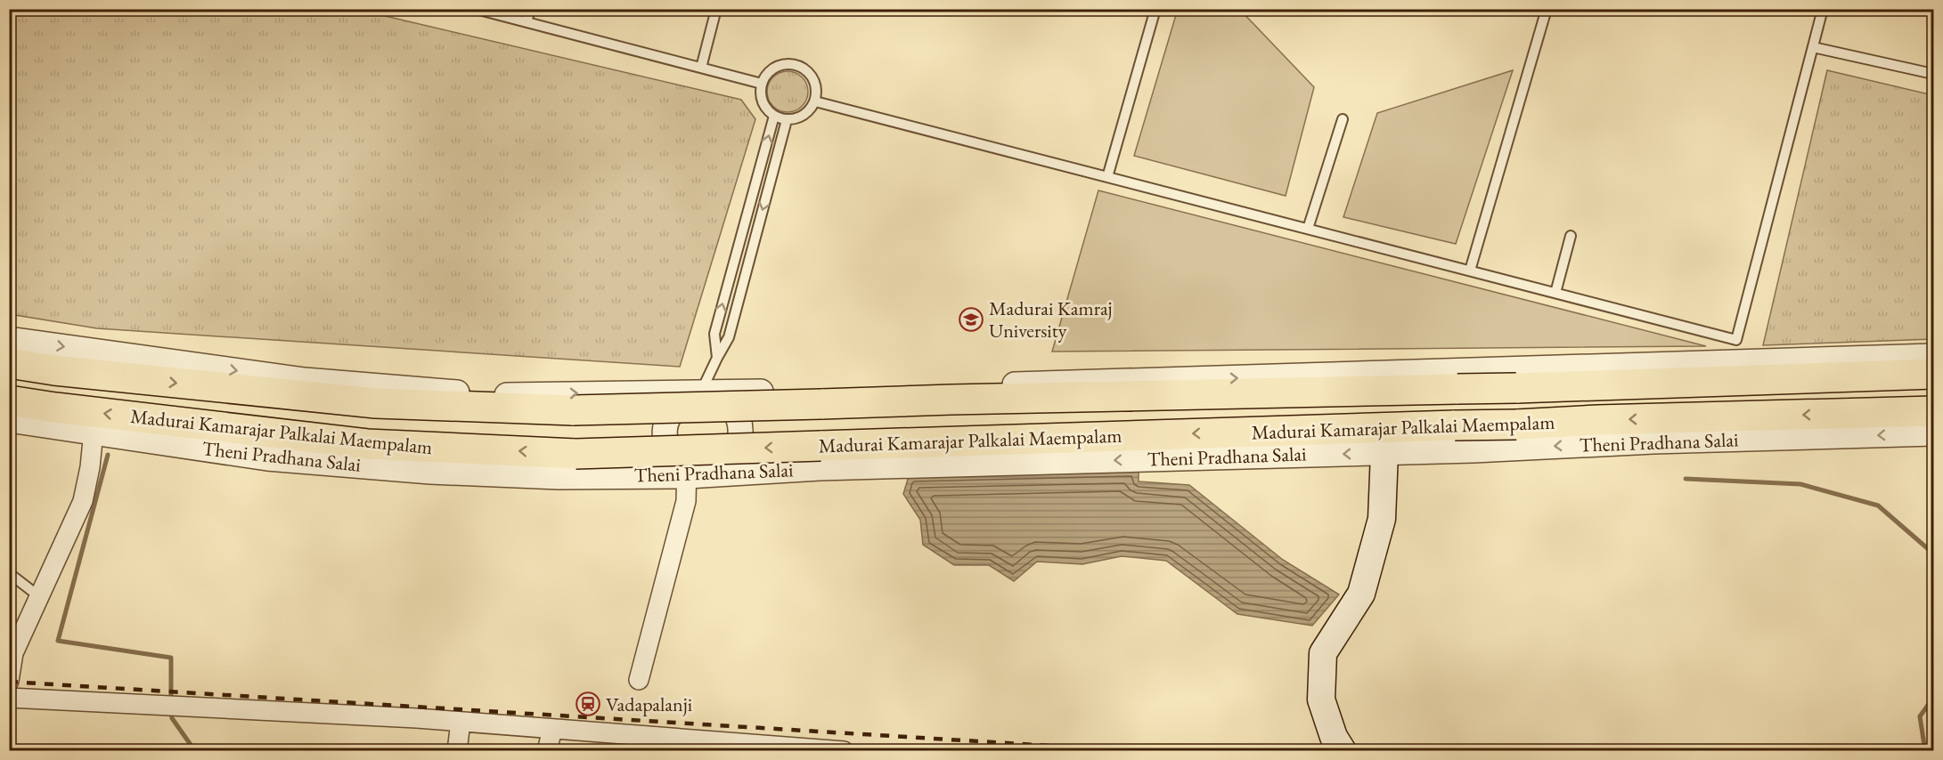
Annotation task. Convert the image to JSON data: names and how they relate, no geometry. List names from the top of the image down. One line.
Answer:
{"streets":{"highway":["Madurai Kamarajar Palkalai Maempalam"],"street":["Theni Pradhana Salai"]},"places":{"school or university":["Madurai Kamraj University"],"station":["Vadapalanji"]}}
